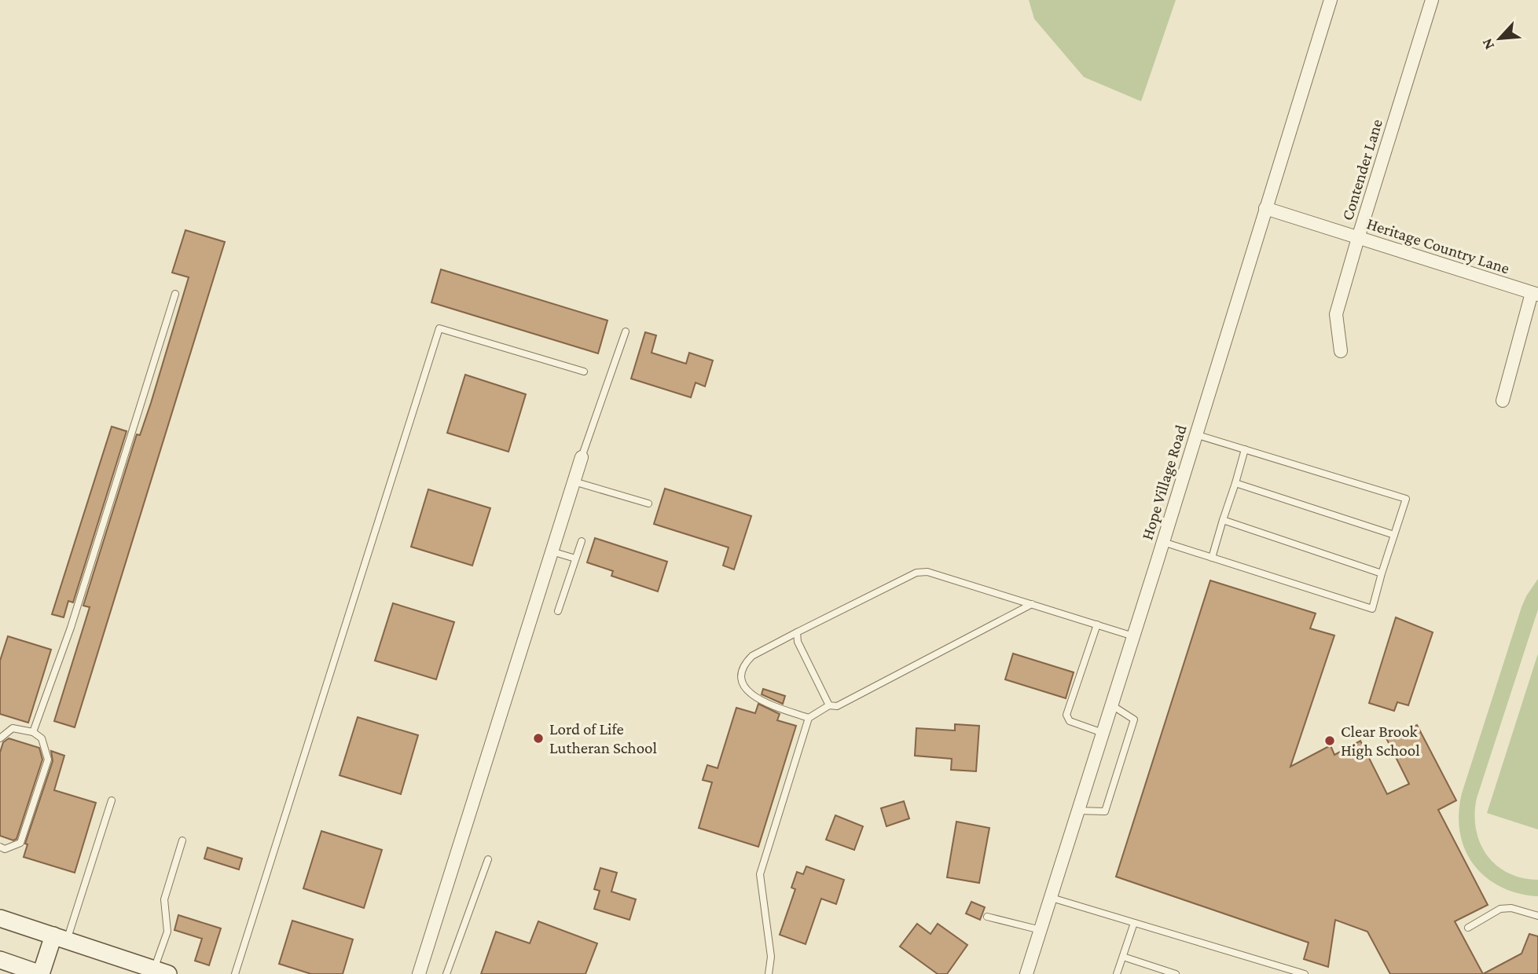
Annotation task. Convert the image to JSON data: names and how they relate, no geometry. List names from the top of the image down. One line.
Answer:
{"streets":{"street":["Contender Lane","Heritage Country Lane","Hope Village Road"]},"crossings":[["Contender Lane","Heritage Country Lane"],["Heritage Country Lane","Hope Village Road"]],"places":["Lord of Life Lutheran School","Clear Brook High School"],"north":"bottom left"}
